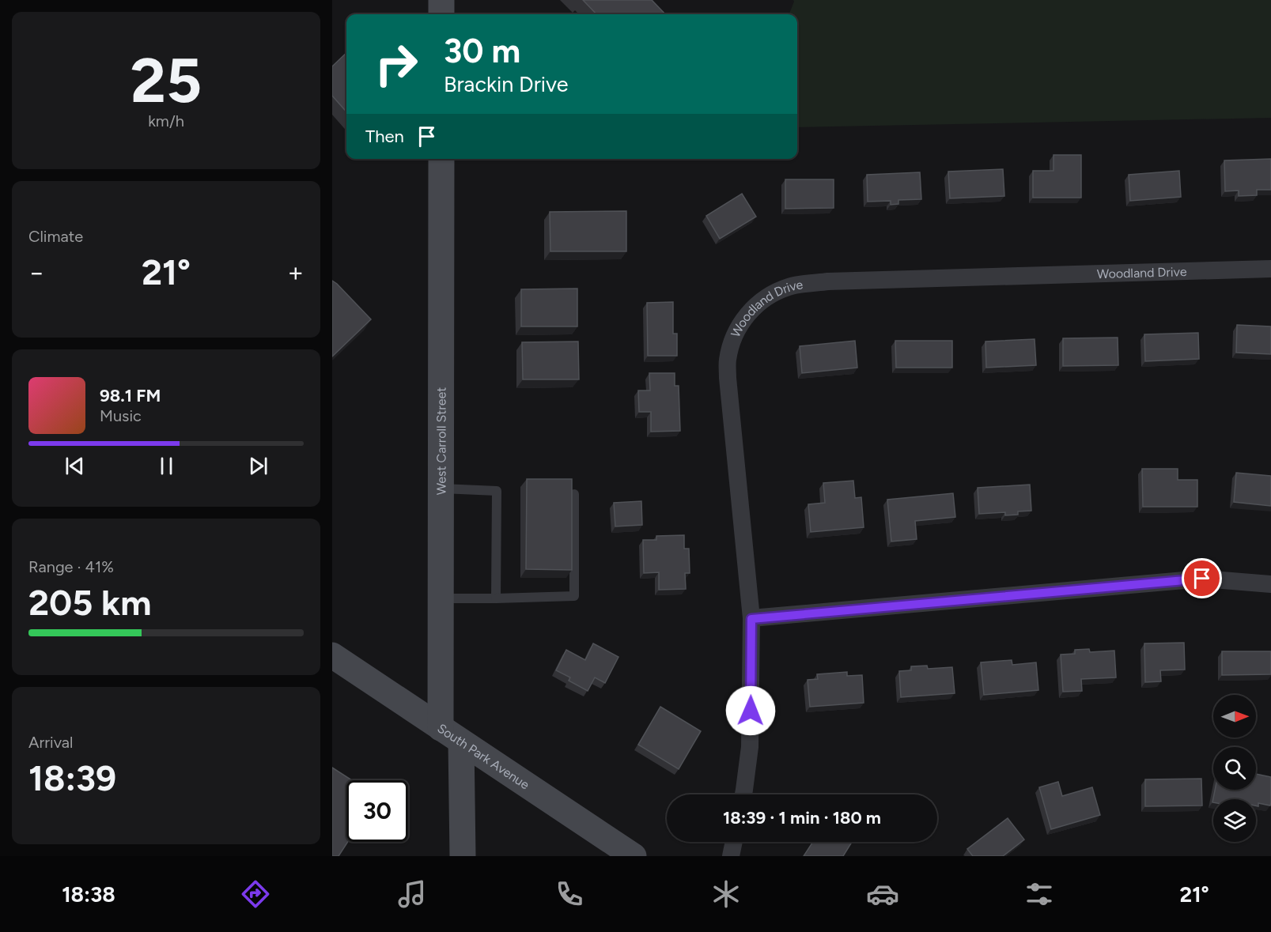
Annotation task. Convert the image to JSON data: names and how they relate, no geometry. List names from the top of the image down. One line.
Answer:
{"streets":{"street":["Woodland Drive","West Carroll Street","South Park Avenue"]},"crossings":[["West Carroll Street","South Park Avenue"]],"north":"right","page":{"tile":[["25","km/h"],"Climate",["Range · 41%","205 km"],["Arrival","18:39"]],"turn":["30 m","Brackin Drive"],"then":"Then","heat":["−","21°","+"],"song":["98.1 FM","Music"],"limit":"30","trip":"18:39 · 1 min · 180 m","tabs":["18:38","21°"]}}
